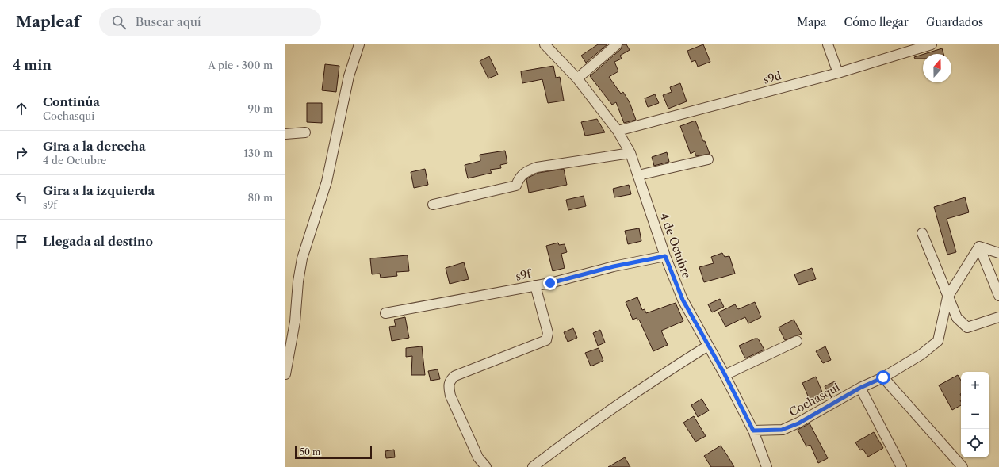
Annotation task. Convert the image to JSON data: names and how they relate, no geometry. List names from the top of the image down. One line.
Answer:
{"streets":{"street":["s9d","4 de Octubre","s9f","Cochasqui"]},"crossings":[["s9d","4 de Octubre"],["4 de Octubre","s9f"],["4 de Octubre","Cochasqui"]],"scale_bar":"50 m","north":"top","page":{"header":"Mapleaf","search":"Buscar aquí","nav":["Mapa","Cómo llegar","Guardados"],"heading":["4 min","A pie · 300 m"],"list":[["Continúa","Cochasqui","90 m"],["Gira a la derecha","4 de Octubre","130 m"],["Gira a la izquierda","s9f","80 m"],"Llegada al destino"],"map_buttons":["+","−"],"scale":"50 m"}}
